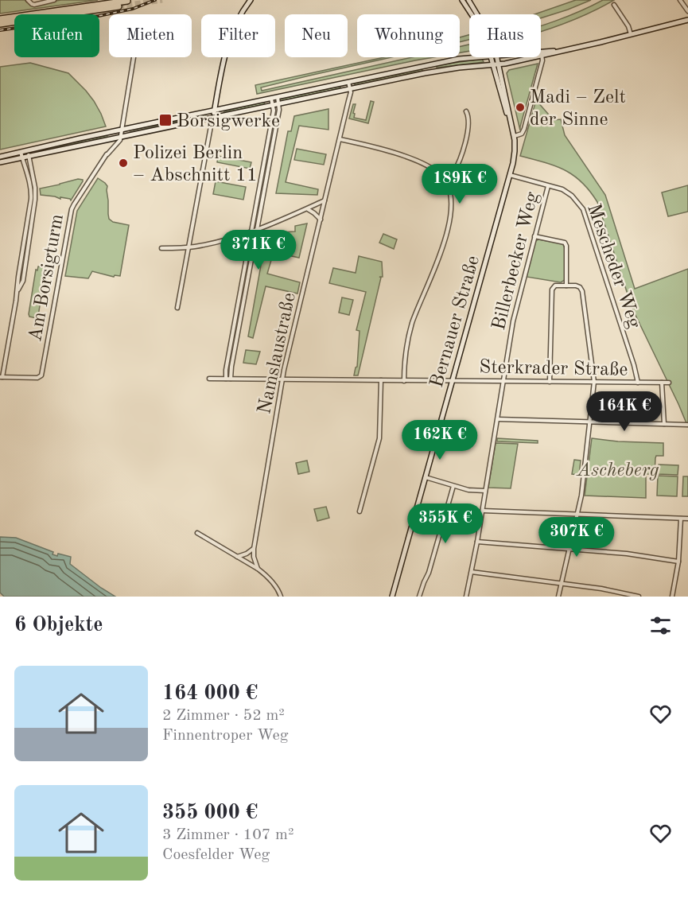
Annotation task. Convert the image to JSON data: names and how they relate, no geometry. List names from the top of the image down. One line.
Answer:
{"streets":{"main road":["Bernauer Straße"],"street":["Billerbecker Weg","Mescheder Weg","Am Borsigturm","Namslaustraße","Sterkrader Straße"]},"crossings":[["Billerbecker Weg","Mescheder Weg"],["Billerbecker Weg","Sterkrader Straße"],["Mescheder Weg","Bernauer Straße"],["Mescheder Weg","Sterkrader Straße"],["Bernauer Straße","Sterkrader Straße"],["Namslaustraße","Sterkrader Straße"]],"parks":["Ascheberg"],"places":{"other":["Madi – Zelt der Sinne","Polizei Berlin – Abschnitt 11"],"transit":["Borsigwerke"]},"page":{"chip":["Kaufen","Mieten","Filter","Neu","Wohnung","Haus"],"price":["189K €","371K €","164K €","162K €","355K €","307K €"],"heading":"6 Objekte","list":[{"name":"164 000 €","note":"2 Zimmer · 52 m² · Finnentroper Weg"},{"name":"355 000 €","note":"3 Zimmer · 107 m² · Coesfelder Weg"}]}}
